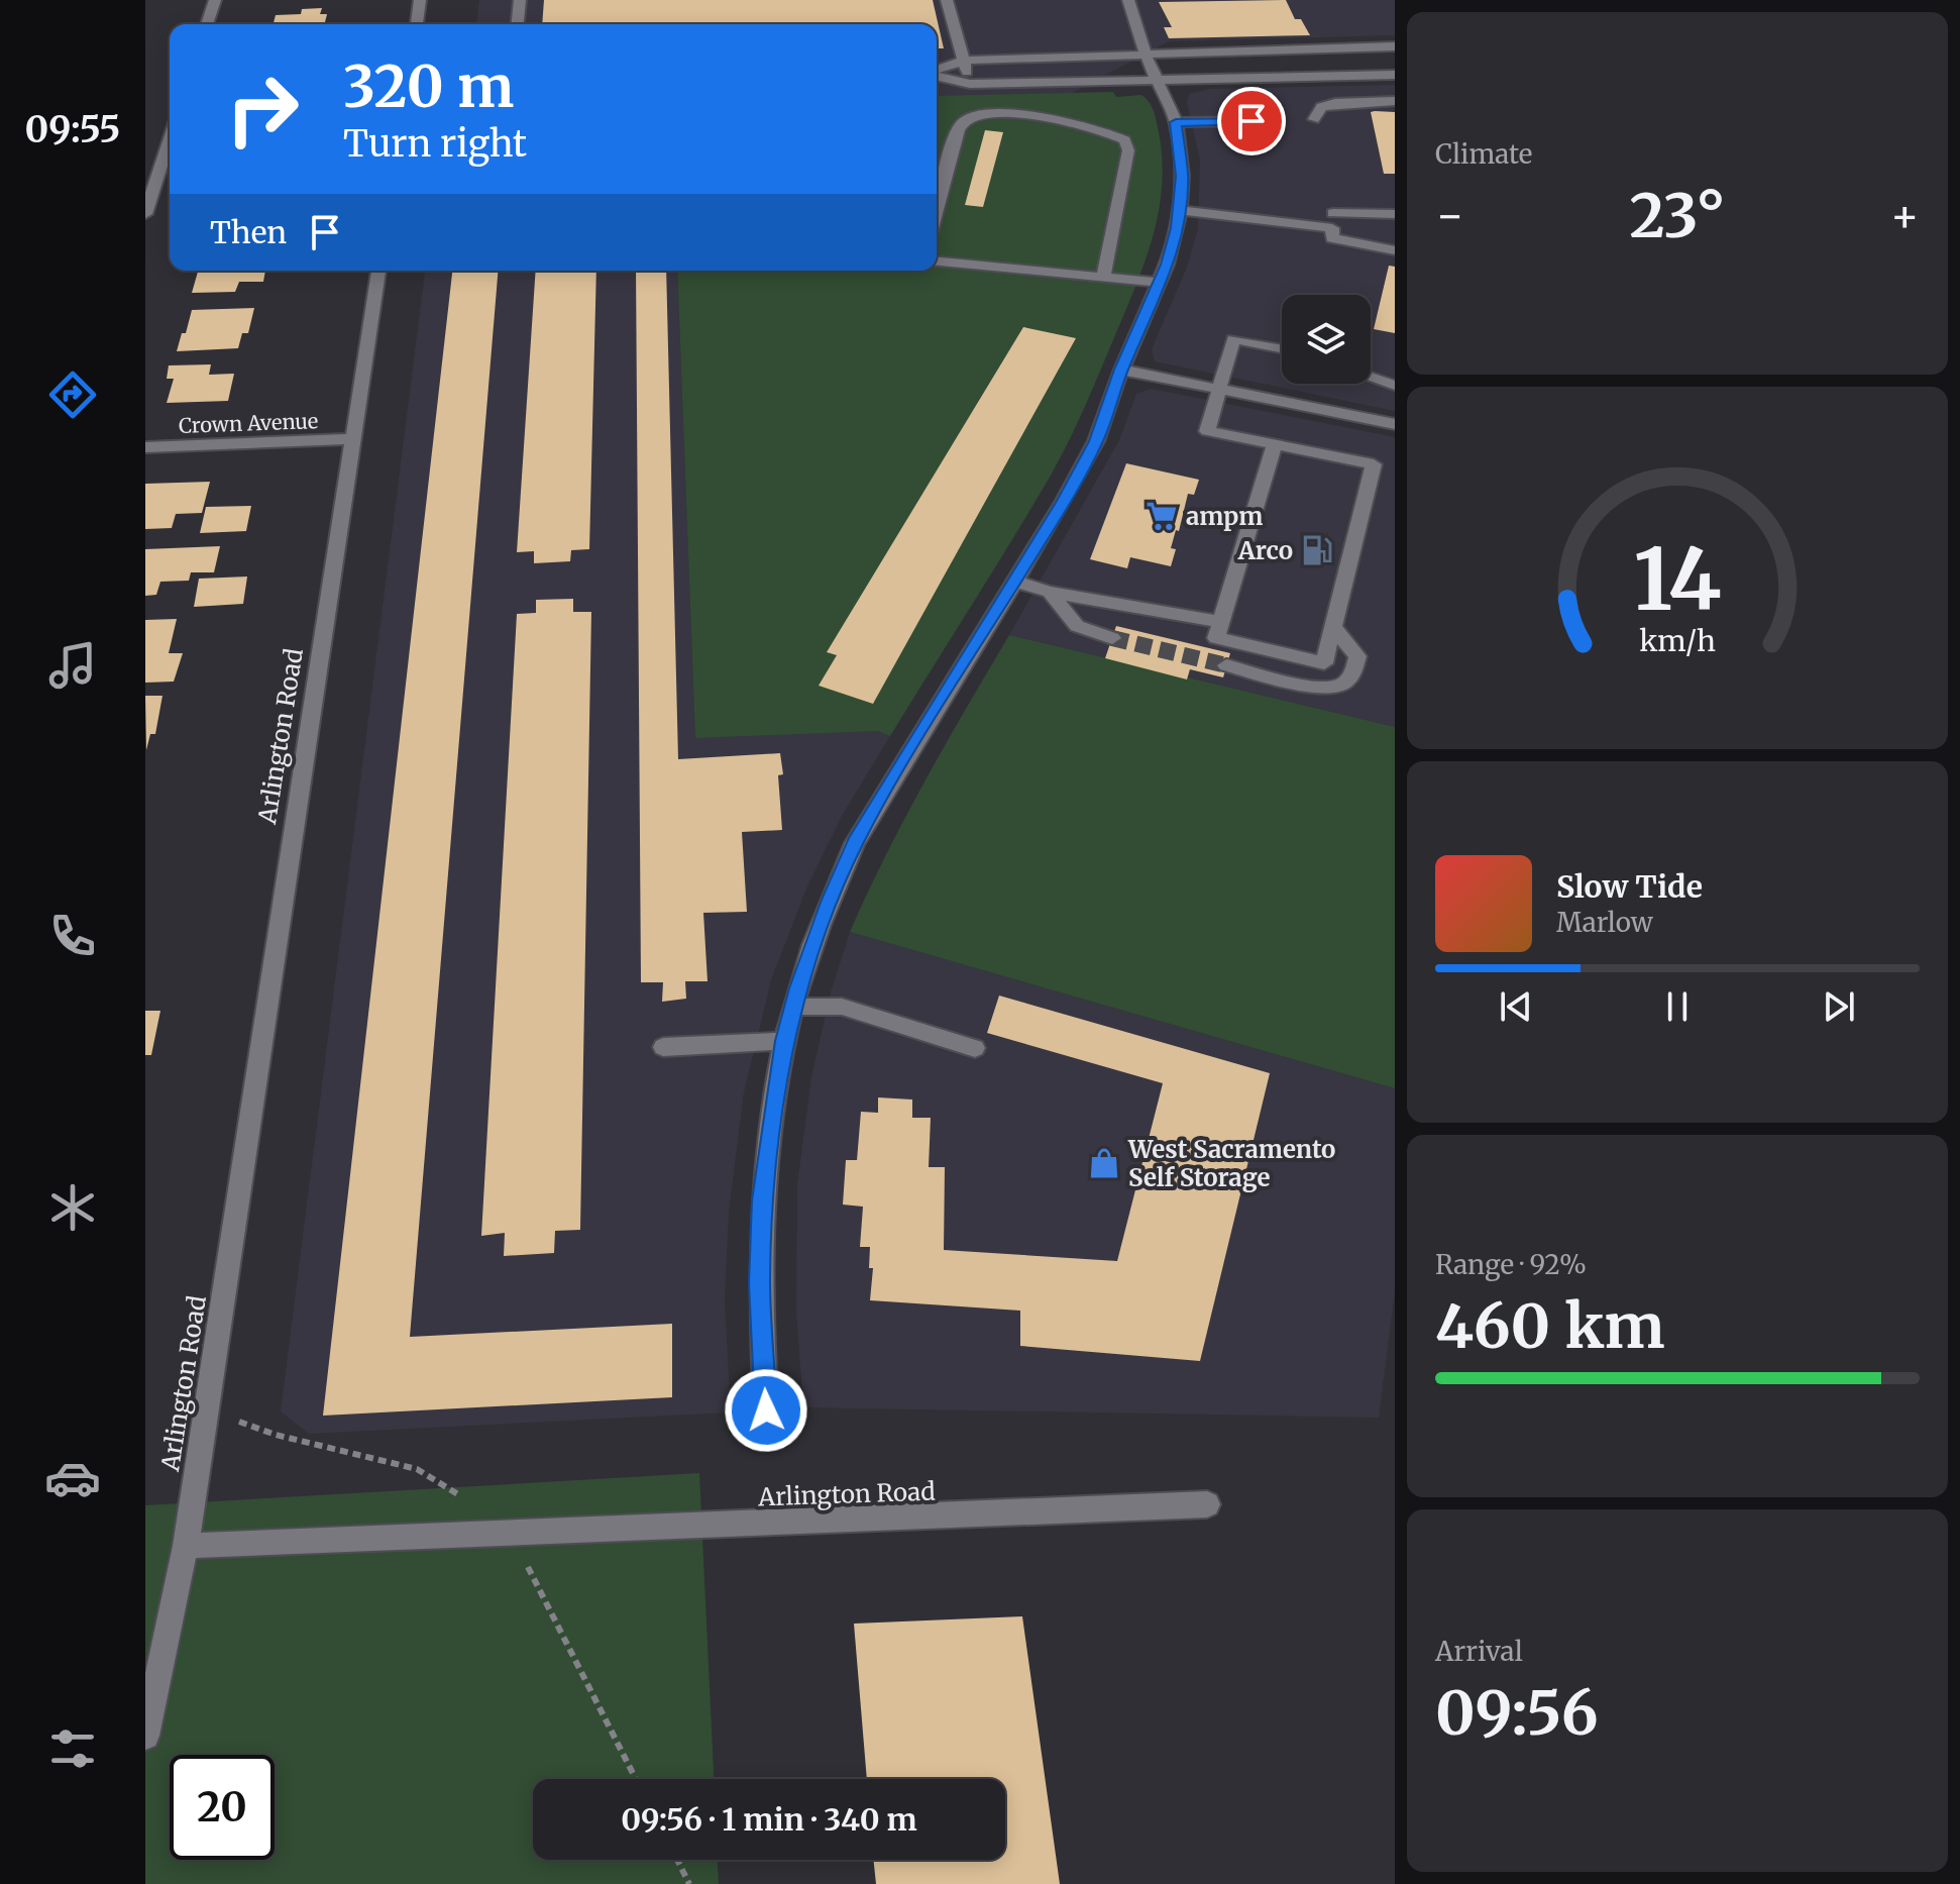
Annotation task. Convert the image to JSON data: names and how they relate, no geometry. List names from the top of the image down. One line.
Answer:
{"streets":{"street":["Crown Avenue","Arlington Road"]},"crossings":[["Crown Avenue","Arlington Road"]],"places":{"supermarket":["ampm"],"fuel station":["Arco"],"shop":["West Sacramento Self Storage"]},"page":{"tabs":"09:55","tile":["Climate",["Range · 92%","460 km"],["Arrival","09:56"]],"turn":["320 m","Turn right"],"heat":["−","23°","+"],"then":"Then","song":["Slow Tide","Marlow"],"limit":"20","trip":"09:56 · 1 min · 340 m","gauge":["14","km/h"]}}
